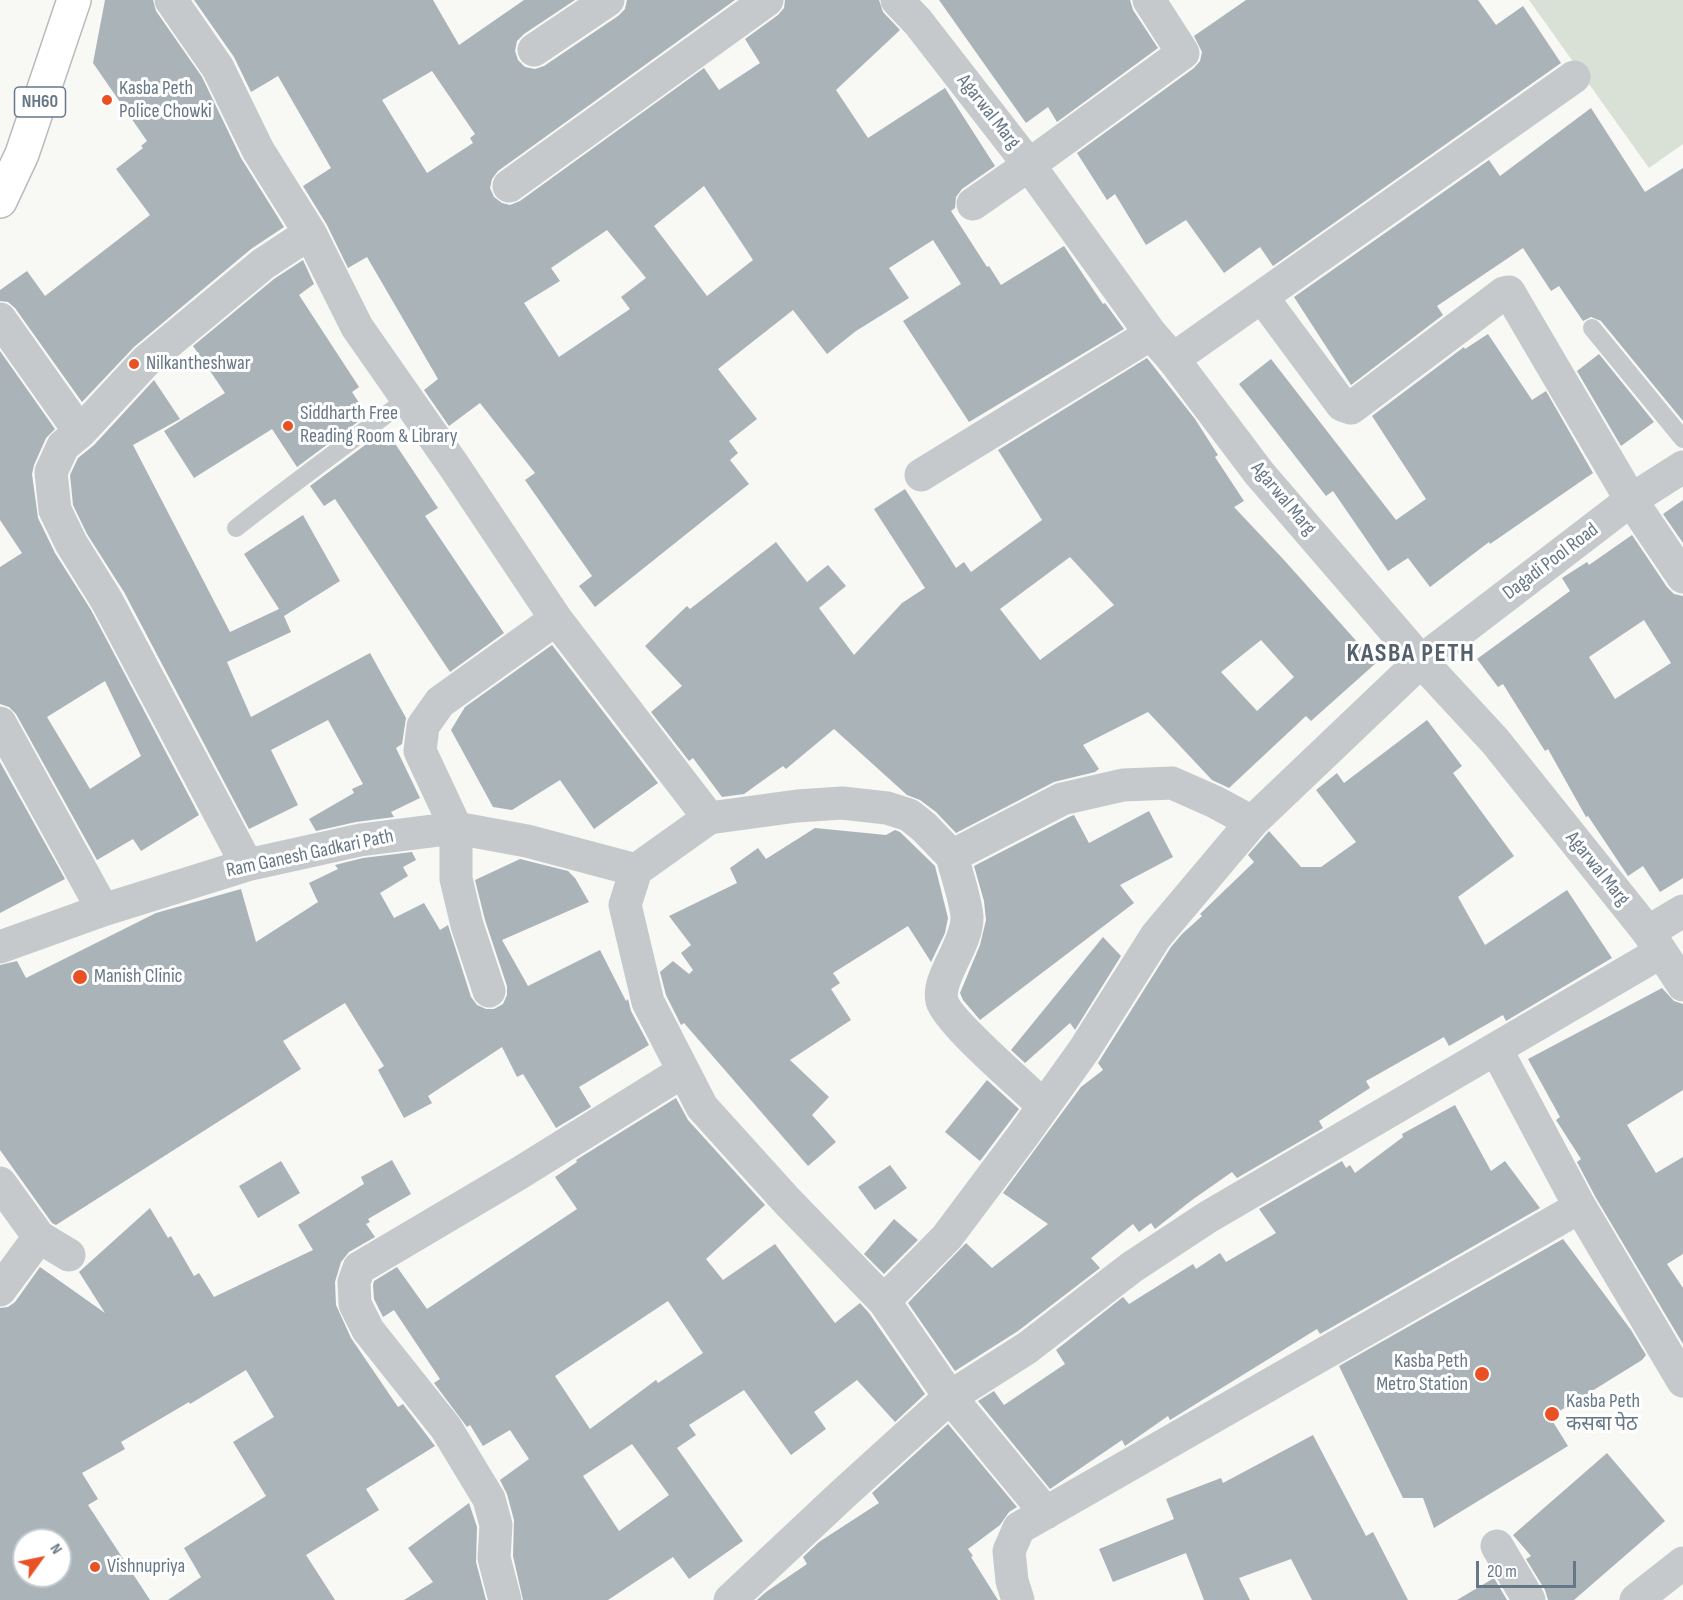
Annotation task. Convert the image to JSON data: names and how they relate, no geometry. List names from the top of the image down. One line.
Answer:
{"streets":{"highway":["NH60"],"street":["Agarwal Marg","Dagadi Pool Road","Ram Ganesh Gadkari Path"]},"crossings":[["Agarwal Marg","Dagadi Pool Road"]],"districts":["KASBA PETH"],"places":["Kasba Peth Police Chowki","Nilkantheshwar","Siddharth Free Reading Room & Library","Manish Clinic","Kasba Peth Metro Station","Kasba Peth कसबा पेठ","Vishnupriya"],"scale_bar":"20 m","north":"top right"}
